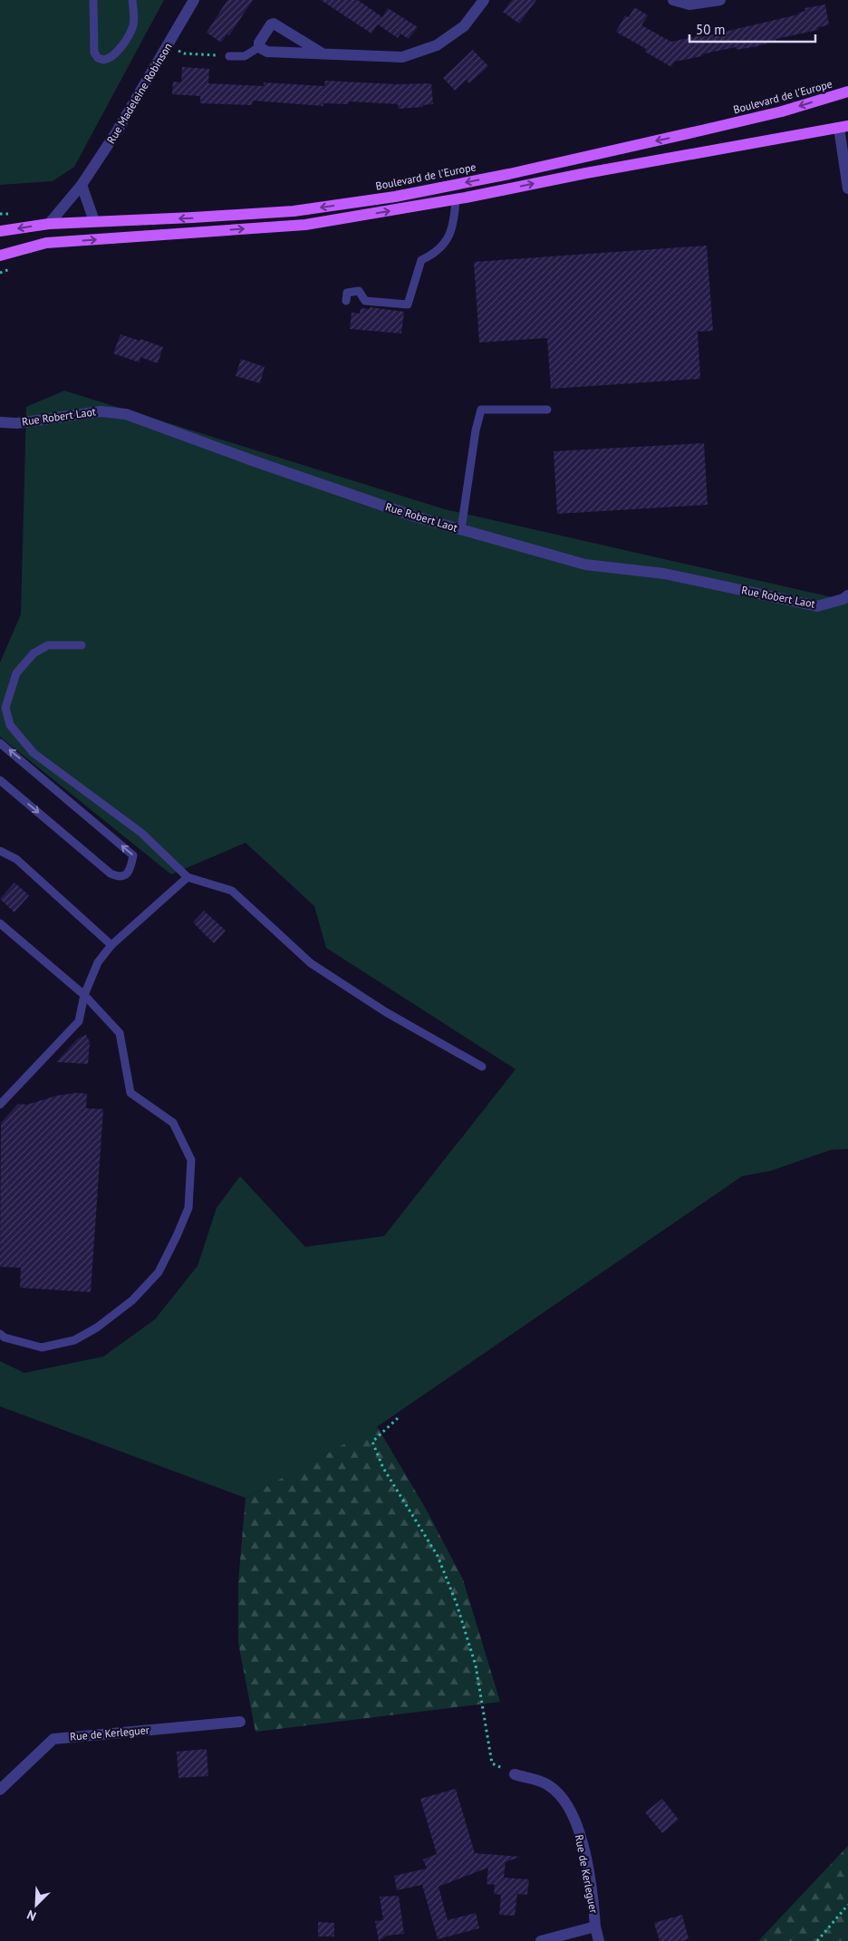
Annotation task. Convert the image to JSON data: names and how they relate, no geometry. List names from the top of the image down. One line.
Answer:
{"streets":{"main road":["Boulevard de l'Europe"],"street":["Rue Madeleine Robinson","Rue Robert Laot","Rue de Kerleguer"]},"crossings":[["Rue Madeleine Robinson","Boulevard de l'Europe"]],"scale_bar":"50 m","north":"bottom left"}
